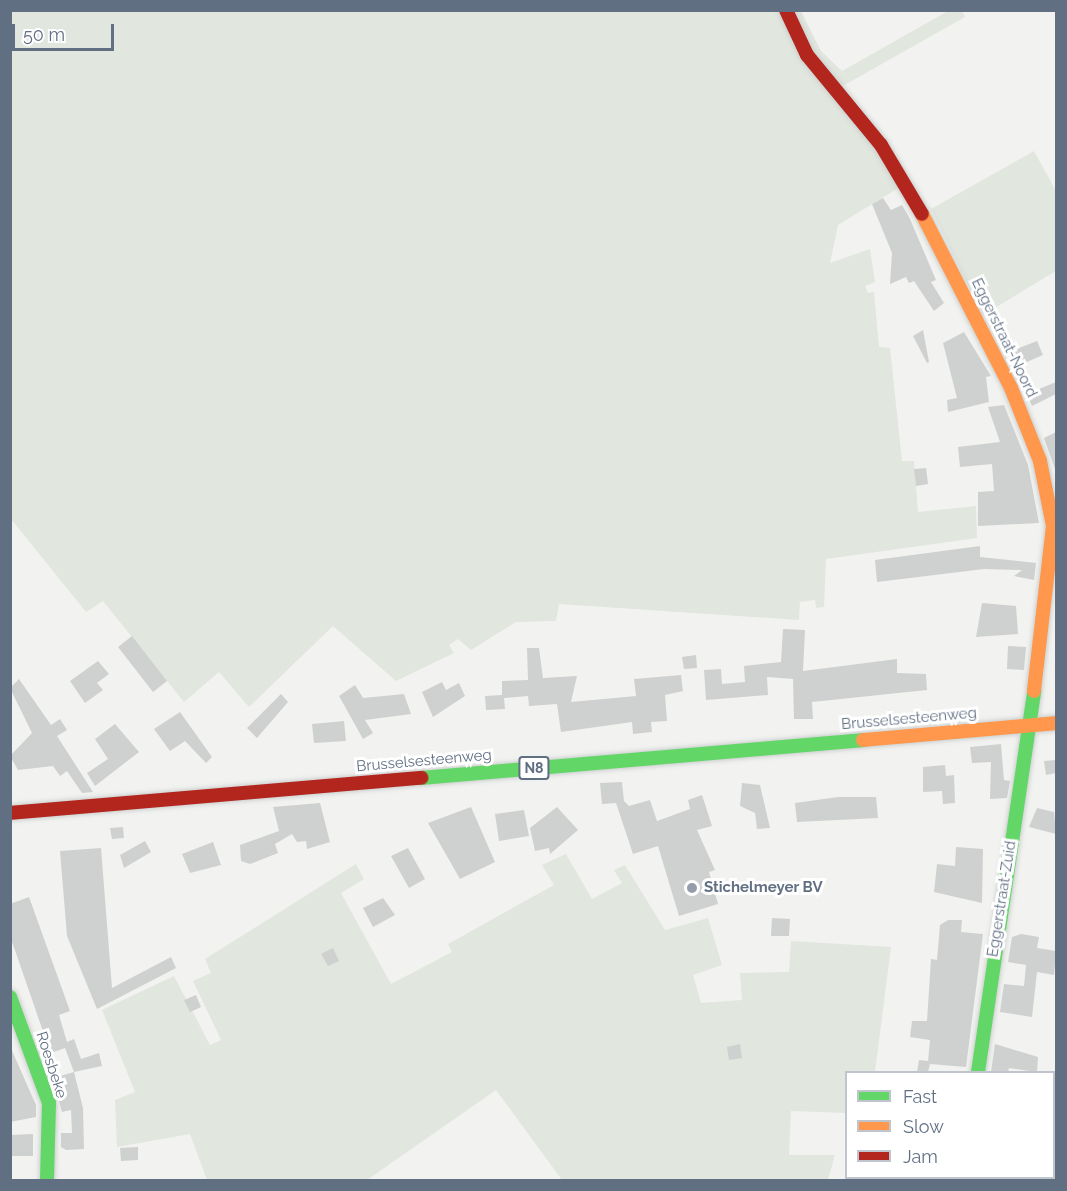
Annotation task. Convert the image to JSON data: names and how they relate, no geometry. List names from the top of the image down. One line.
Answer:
{"streets":{"street":["Eggerstraat-Noord","Brusselsesteenweg","N8","Eggerstraat-Zuid","Roesbeke"]},"crossings":[["Eggerstraat-Noord","Brusselsesteenweg"],["Eggerstraat-Noord","Eggerstraat-Zuid"],["Brusselsesteenweg","Eggerstraat-Zuid"]],"places":["Stichelmeyer BV"],"legend":["Fast","Slow","Jam"],"scale_bar":"50 m"}
